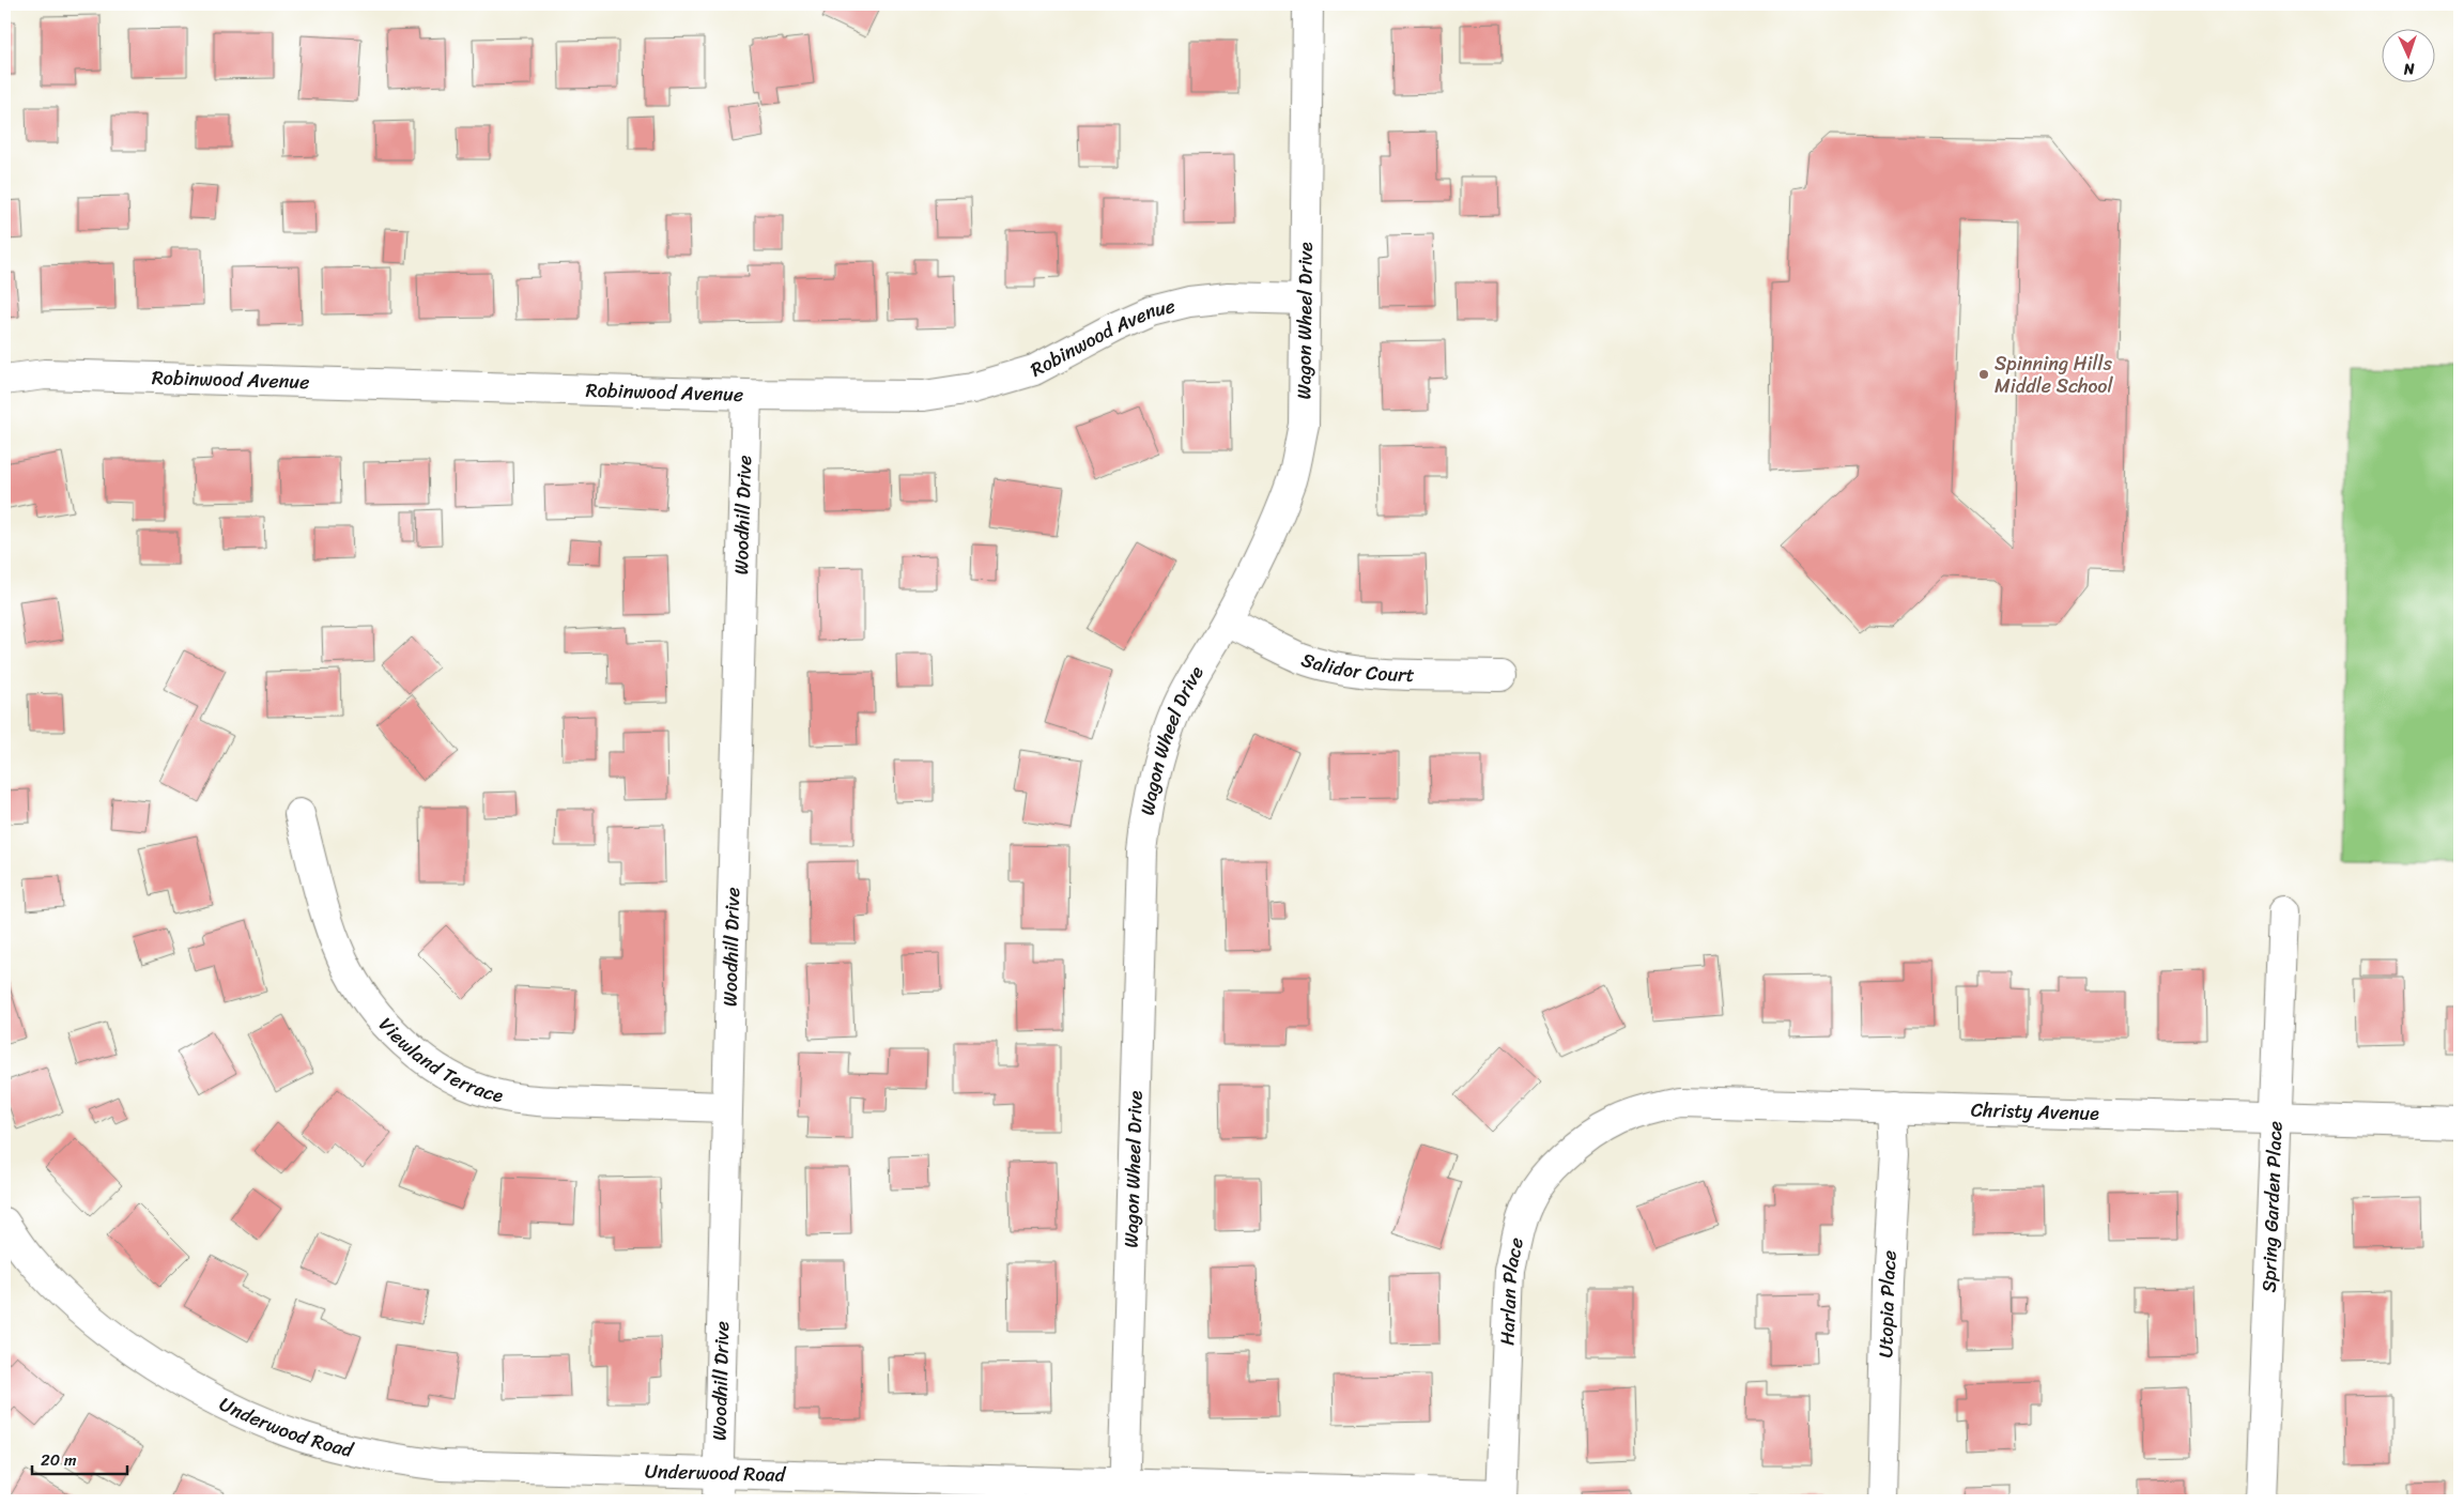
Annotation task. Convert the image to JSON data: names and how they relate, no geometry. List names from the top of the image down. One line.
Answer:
{"streets":{"street":["Wagon Wheel Drive","Robinwood Avenue","Woodhill Drive","Salidor Court","Viewland Terrace","Christy Avenue","Spring Garden Place","Harlan Place","Utopia Place","Underwood Road"]},"crossings":[["Wagon Wheel Drive","Robinwood Avenue"],["Wagon Wheel Drive","Salidor Court"],["Wagon Wheel Drive","Underwood Road"],["Robinwood Avenue","Woodhill Drive"],["Woodhill Drive","Viewland Terrace"],["Woodhill Drive","Underwood Road"],["Christy Avenue","Spring Garden Place"],["Christy Avenue","Harlan Place"],["Christy Avenue","Utopia Place"],["Harlan Place","Underwood Road"]],"places":["Spinning Hills Middle School"],"scale_bar":"20 m","north":"bottom"}
